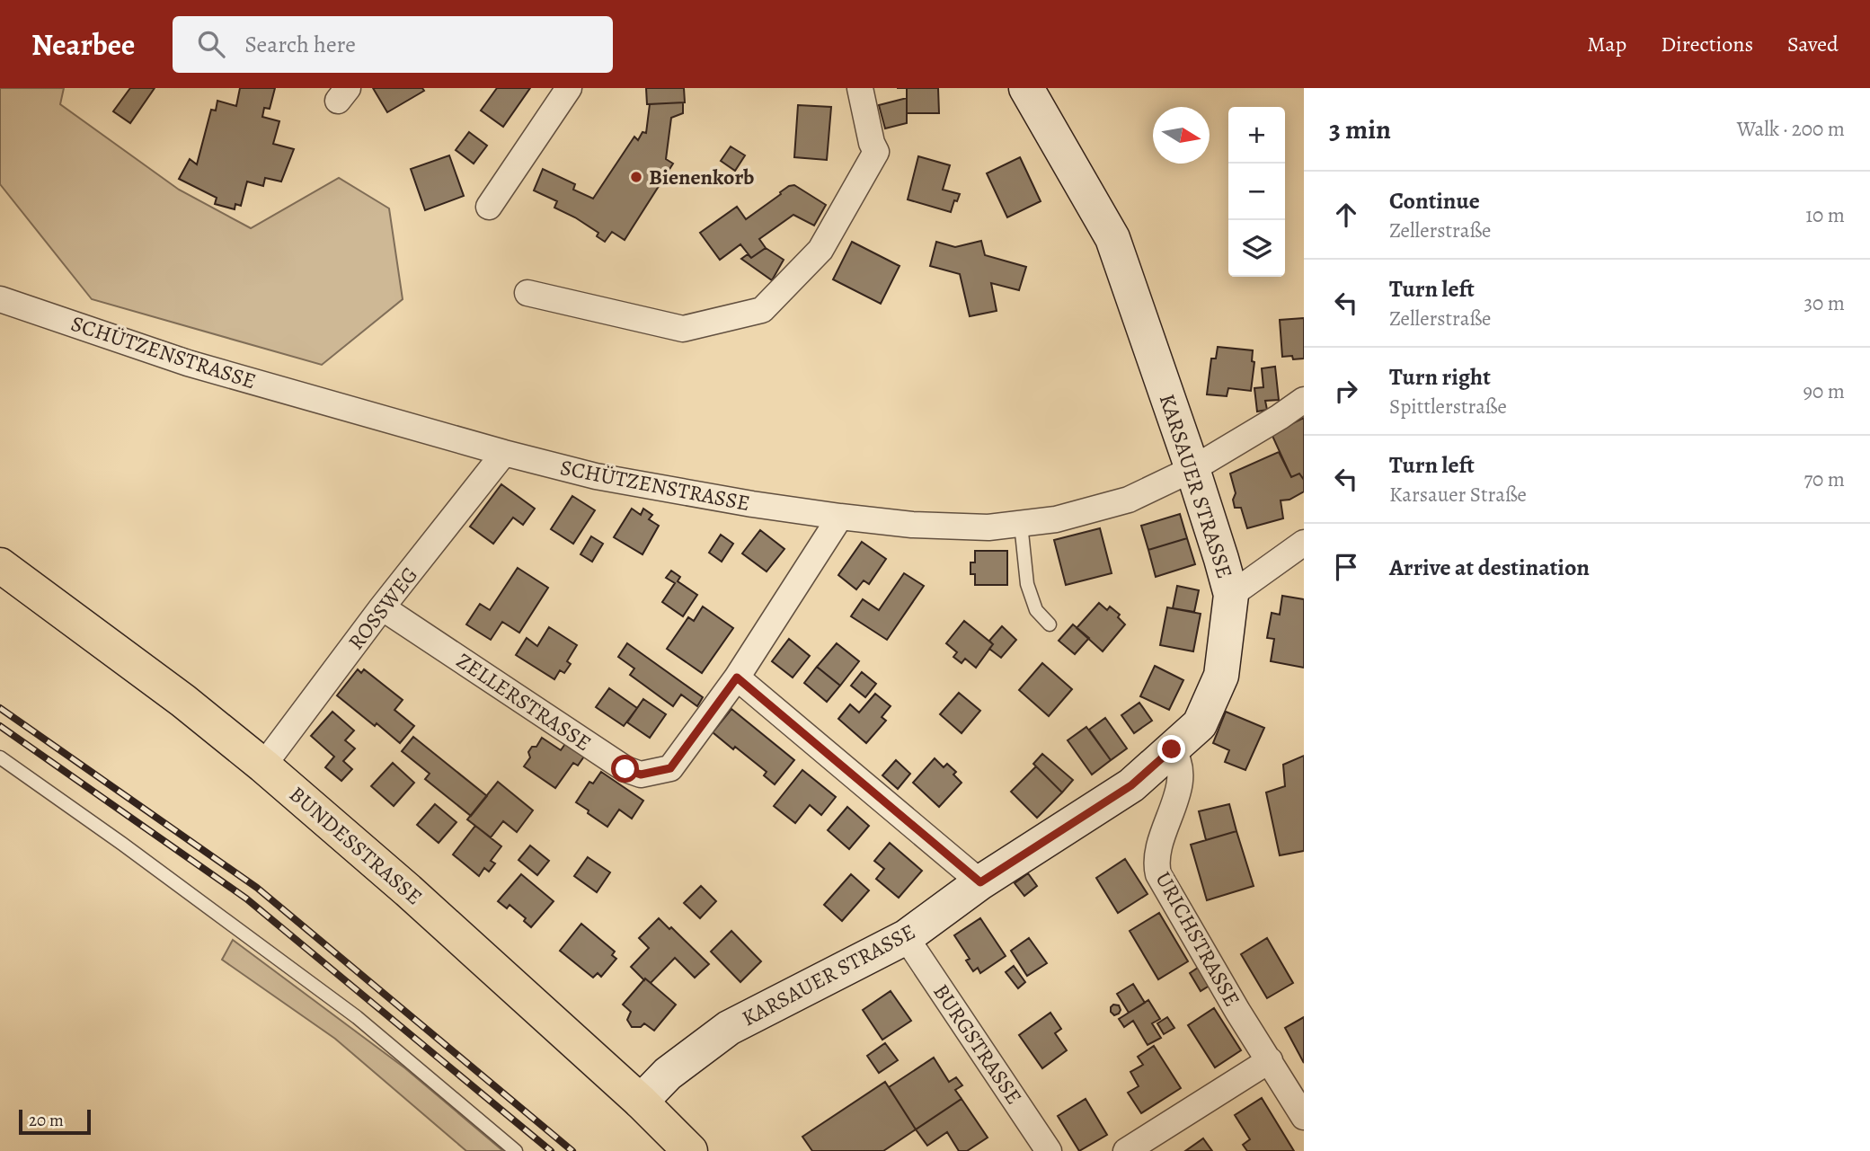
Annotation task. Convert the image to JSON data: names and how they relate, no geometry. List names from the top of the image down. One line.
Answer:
{"streets":{"main road":["BUNDESSTRASSE"],"street":["SCHÜTZENSTRASSE","KARSAUER STRASSE","ROSSWEG","ZELLERSTRASSE","URICHSTRASSE","BURGSTRASSE"]},"crossings":[["SCHÜTZENSTRASSE","KARSAUER STRASSE"],["SCHÜTZENSTRASSE","ROSSWEG"],["SCHÜTZENSTRASSE","ZELLERSTRASSE"],["KARSAUER STRASSE","BUNDESSTRASSE"],["KARSAUER STRASSE","URICHSTRASSE"],["KARSAUER STRASSE","BURGSTRASSE"],["ROSSWEG","ZELLERSTRASSE"],["ROSSWEG","BUNDESSTRASSE"]],"places":["Bienenkorb"],"scale_bar":"20 m","north":"right","page":{"header":"Nearbee","search":"Search here","nav":["Map","Directions","Saved"],"heading":["3 min","Walk · 200 m"],"map_buttons":["+","−"],"list":[["Continue","Zellerstraße","10 m"],["Turn left","Zellerstraße","30 m"],["Turn right","Spittlerstraße","90 m"],["Turn left","Karsauer Straße","70 m"],"Arrive at destination"],"scale":"20 m"}}
